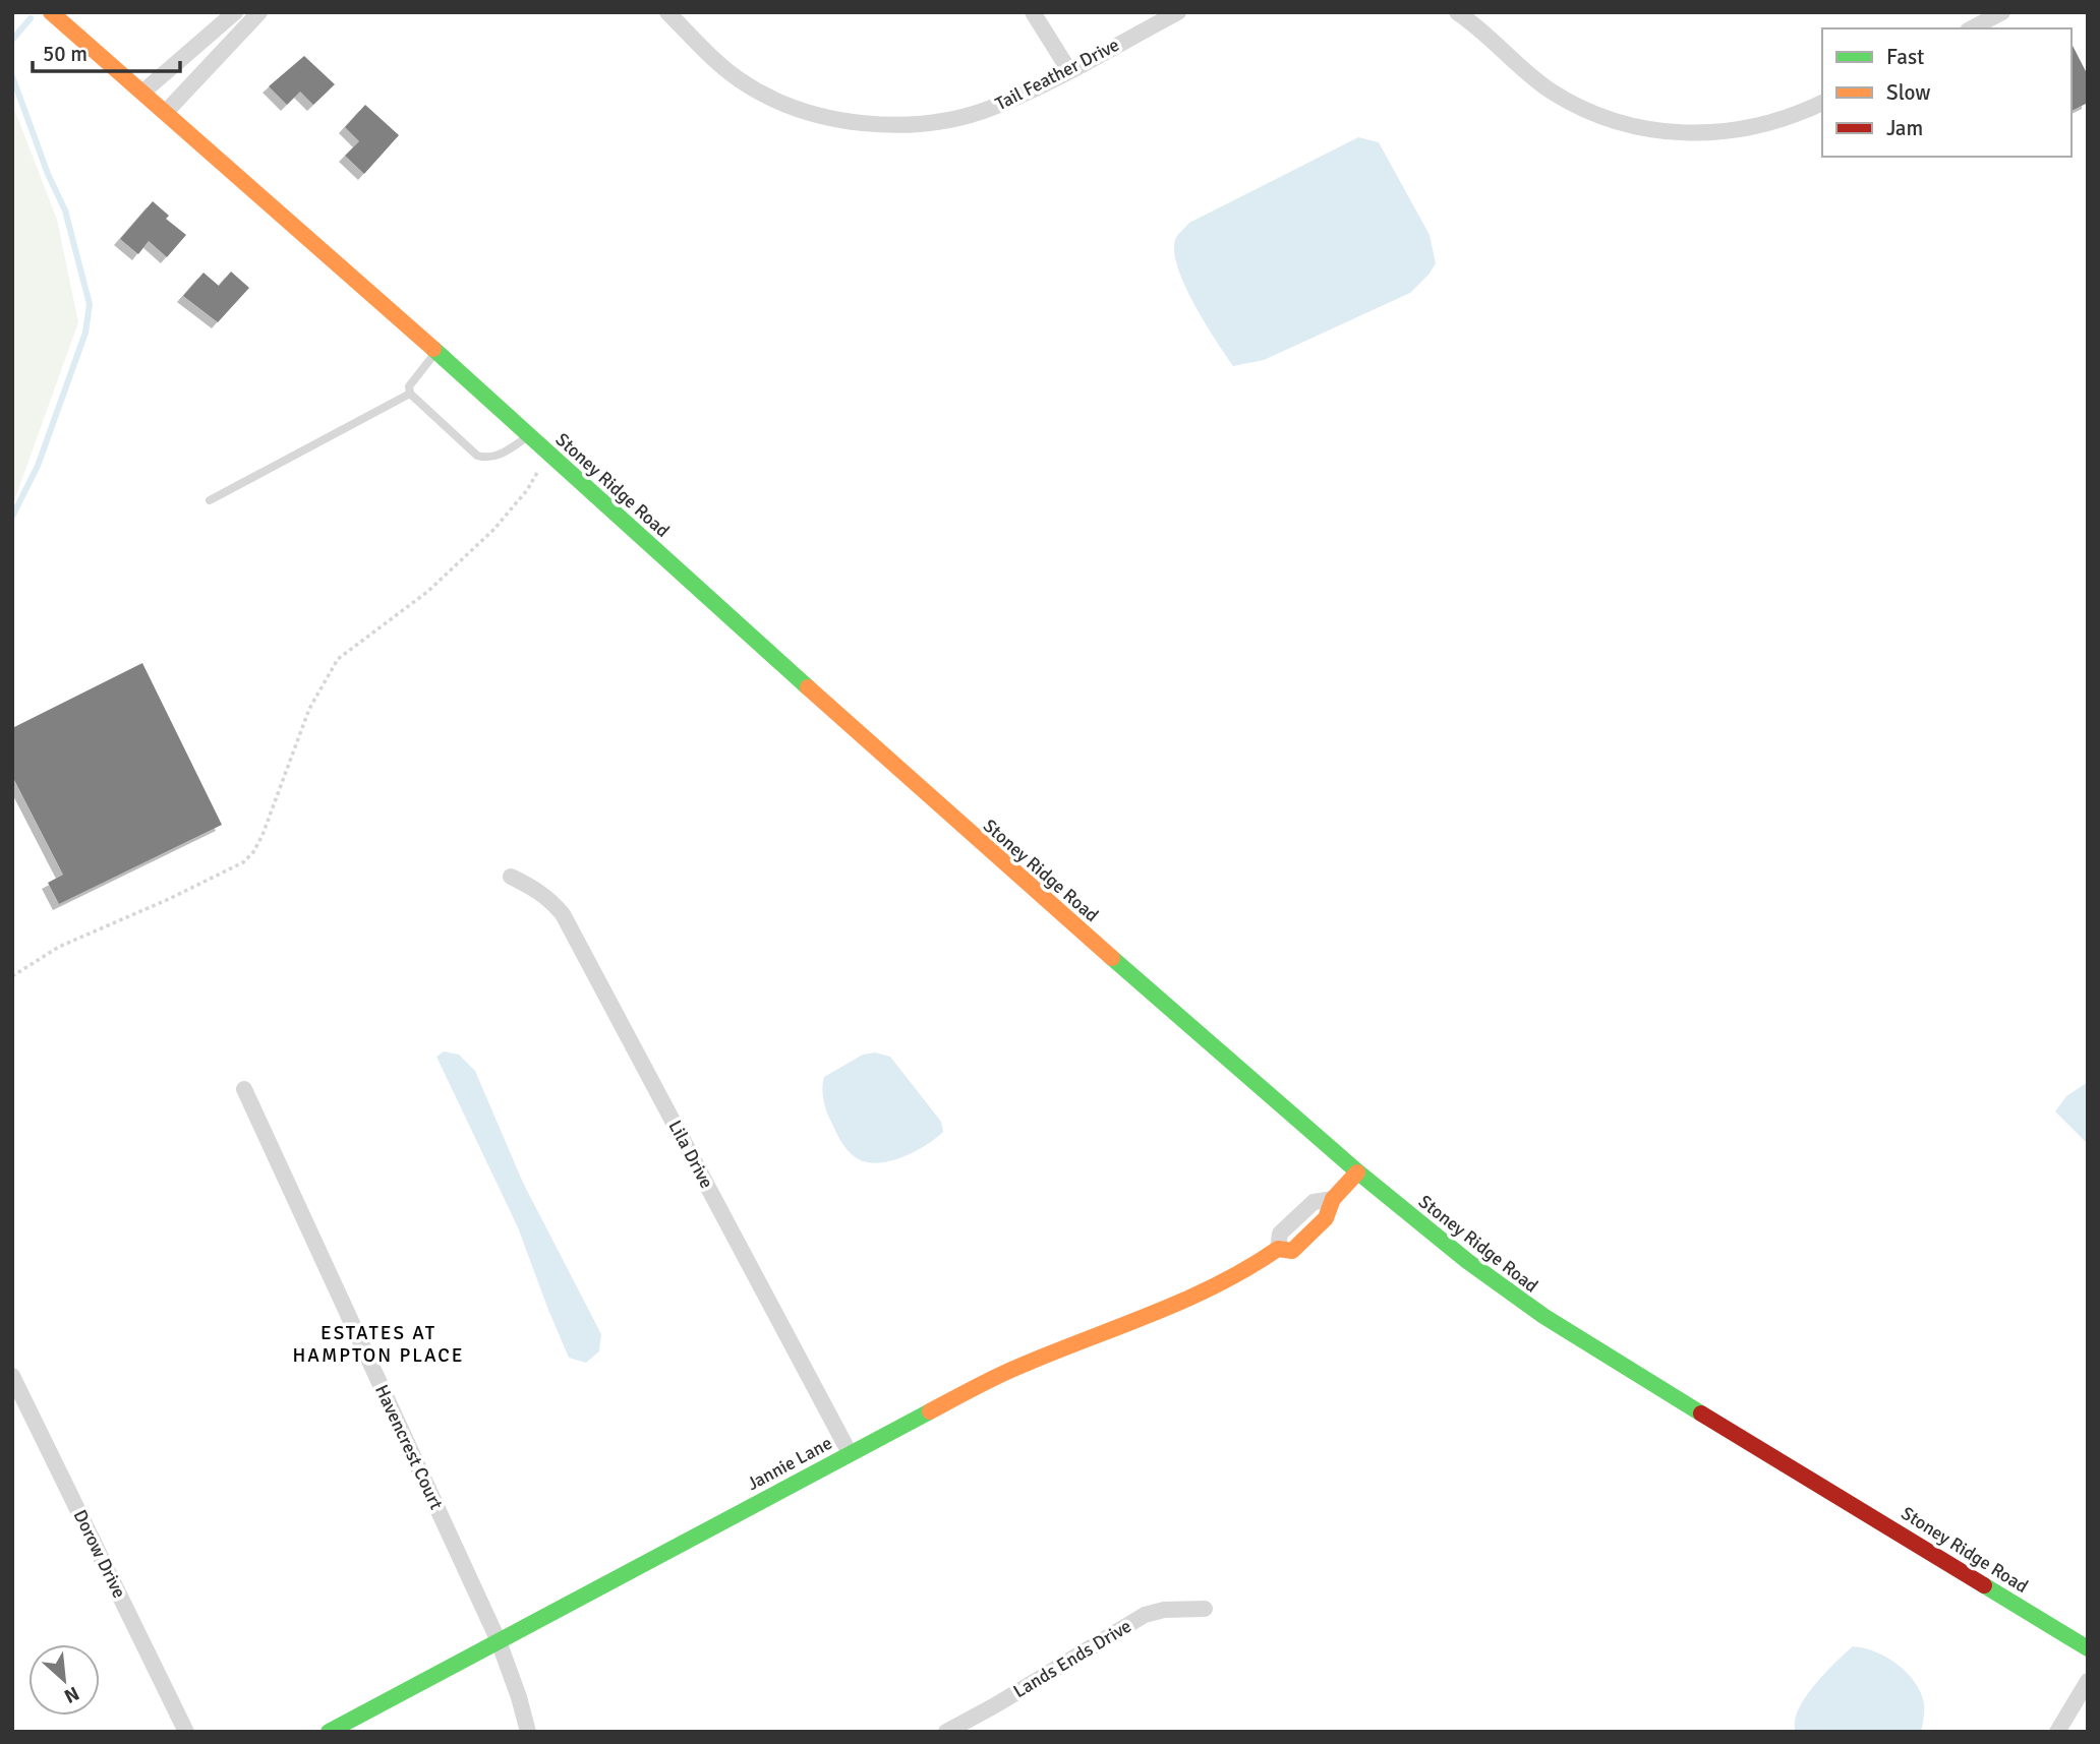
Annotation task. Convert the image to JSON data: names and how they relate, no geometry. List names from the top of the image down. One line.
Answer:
{"streets":{"street":["Tail Feather Drive","Stoney Ridge Road","Lila Drive","Havencrest Court","Jannie Lane","Dorow Drive","Lands Ends Drive"]},"crossings":[["Stoney Ridge Road","Jannie Lane"],["Lila Drive","Jannie Lane"],["Havencrest Court","Jannie Lane"]],"districts":["ESTATES AT HAMPTON PLACE"],"legend":["Fast","Slow","Jam"],"scale_bar":"50 m","north":"bottom right"}
